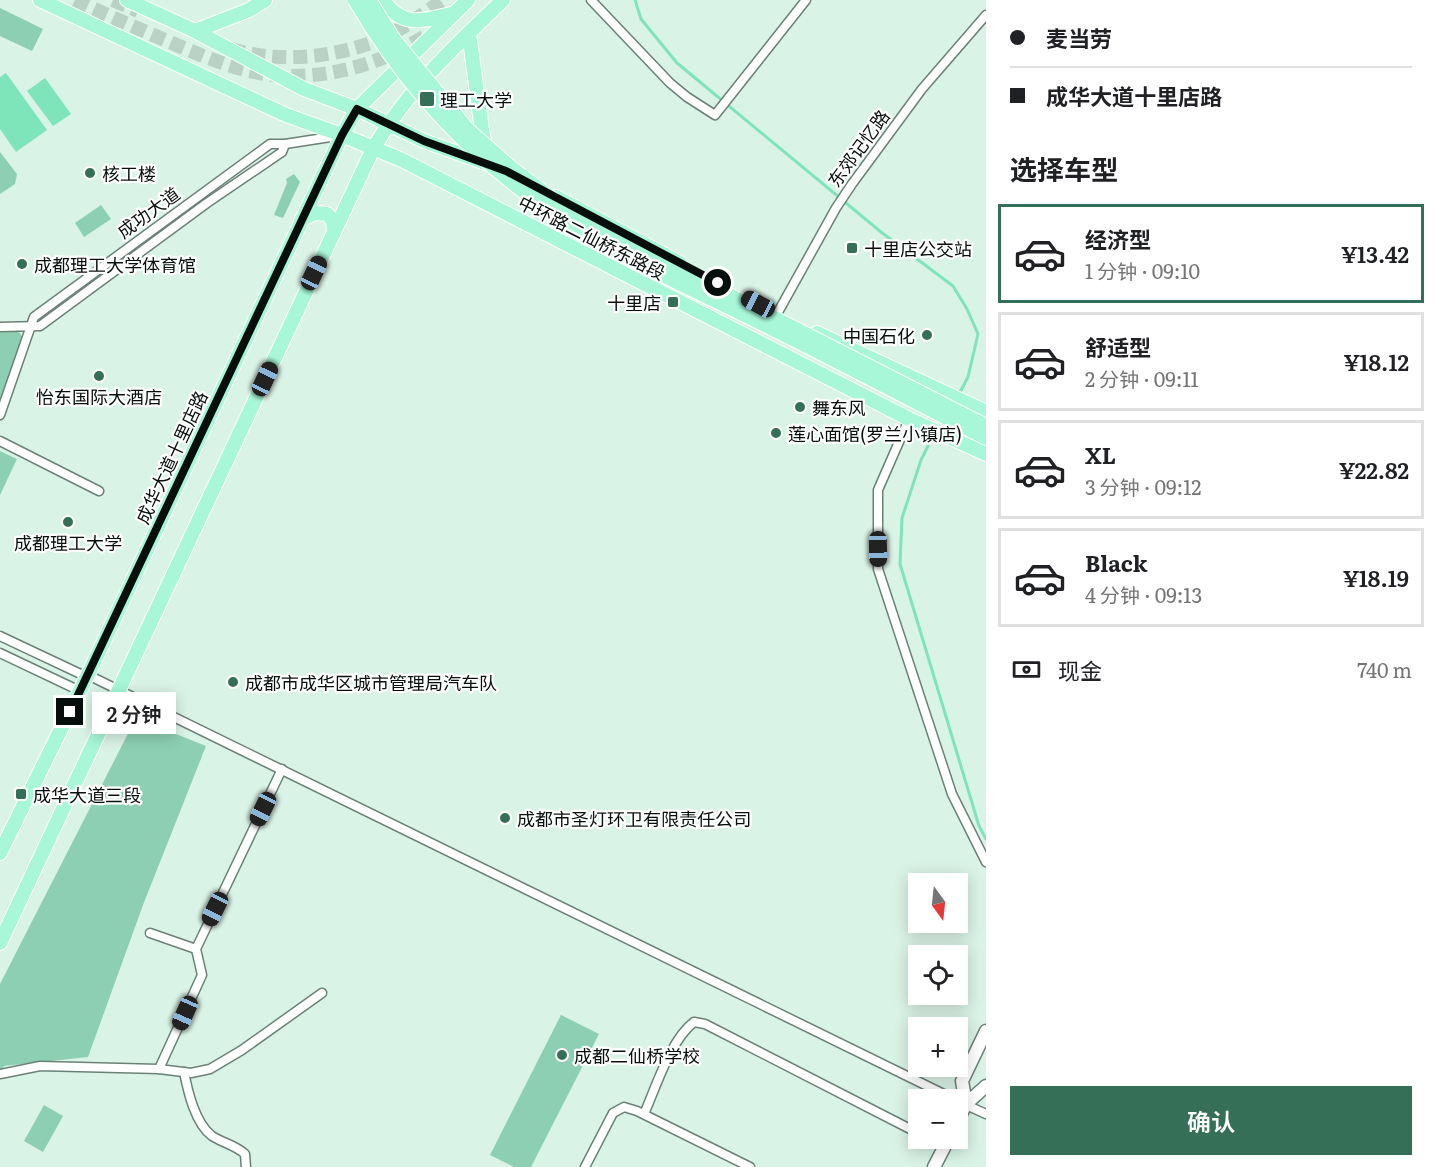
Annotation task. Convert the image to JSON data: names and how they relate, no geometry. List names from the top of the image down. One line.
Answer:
{"streets":{"main road":["中环路二仙桥东路段","成华大道十里店路"],"street":["东郊记忆路","成功大道"]},"crossings":[["东郊记忆路","中环路二仙桥东路段"],["成功大道","中环路二仙桥东路段"],["成功大道","成华大道十里店路"],["中环路二仙桥东路段","成华大道十里店路"]],"places":{"transit":["理工大学","十里店公交站","十里店","成华大道三段"],"other":["核工楼","成都理工大学体育馆","中国石化","怡东国际大酒店","舞东风","莲心面馆(罗兰小镇店)","成都理工大学","成都市成华区城市管理局汽车队","成都市圣灯环卫有限责任公司","成都二仙桥学校"]},"north":"bottom","page":{"banner":["麦当劳","成华大道十里店路"],"heading":"选择车型","list":[{"name":"经济型","note":"1 分钟 · 09:10","value":"¥13.42"},{"name":"舒适型","note":"2 分钟 · 09:11","value":"¥18.12"},{"name":"XL","note":"3 分钟 · 09:12","value":"¥22.82"},{"name":"Black","note":"4 分钟 · 09:13","value":"¥18.19"}],"pay":["现金","740 m"],"bubble":"2 分钟","map_buttons":["+","−"],"buttons":"确认"}}
